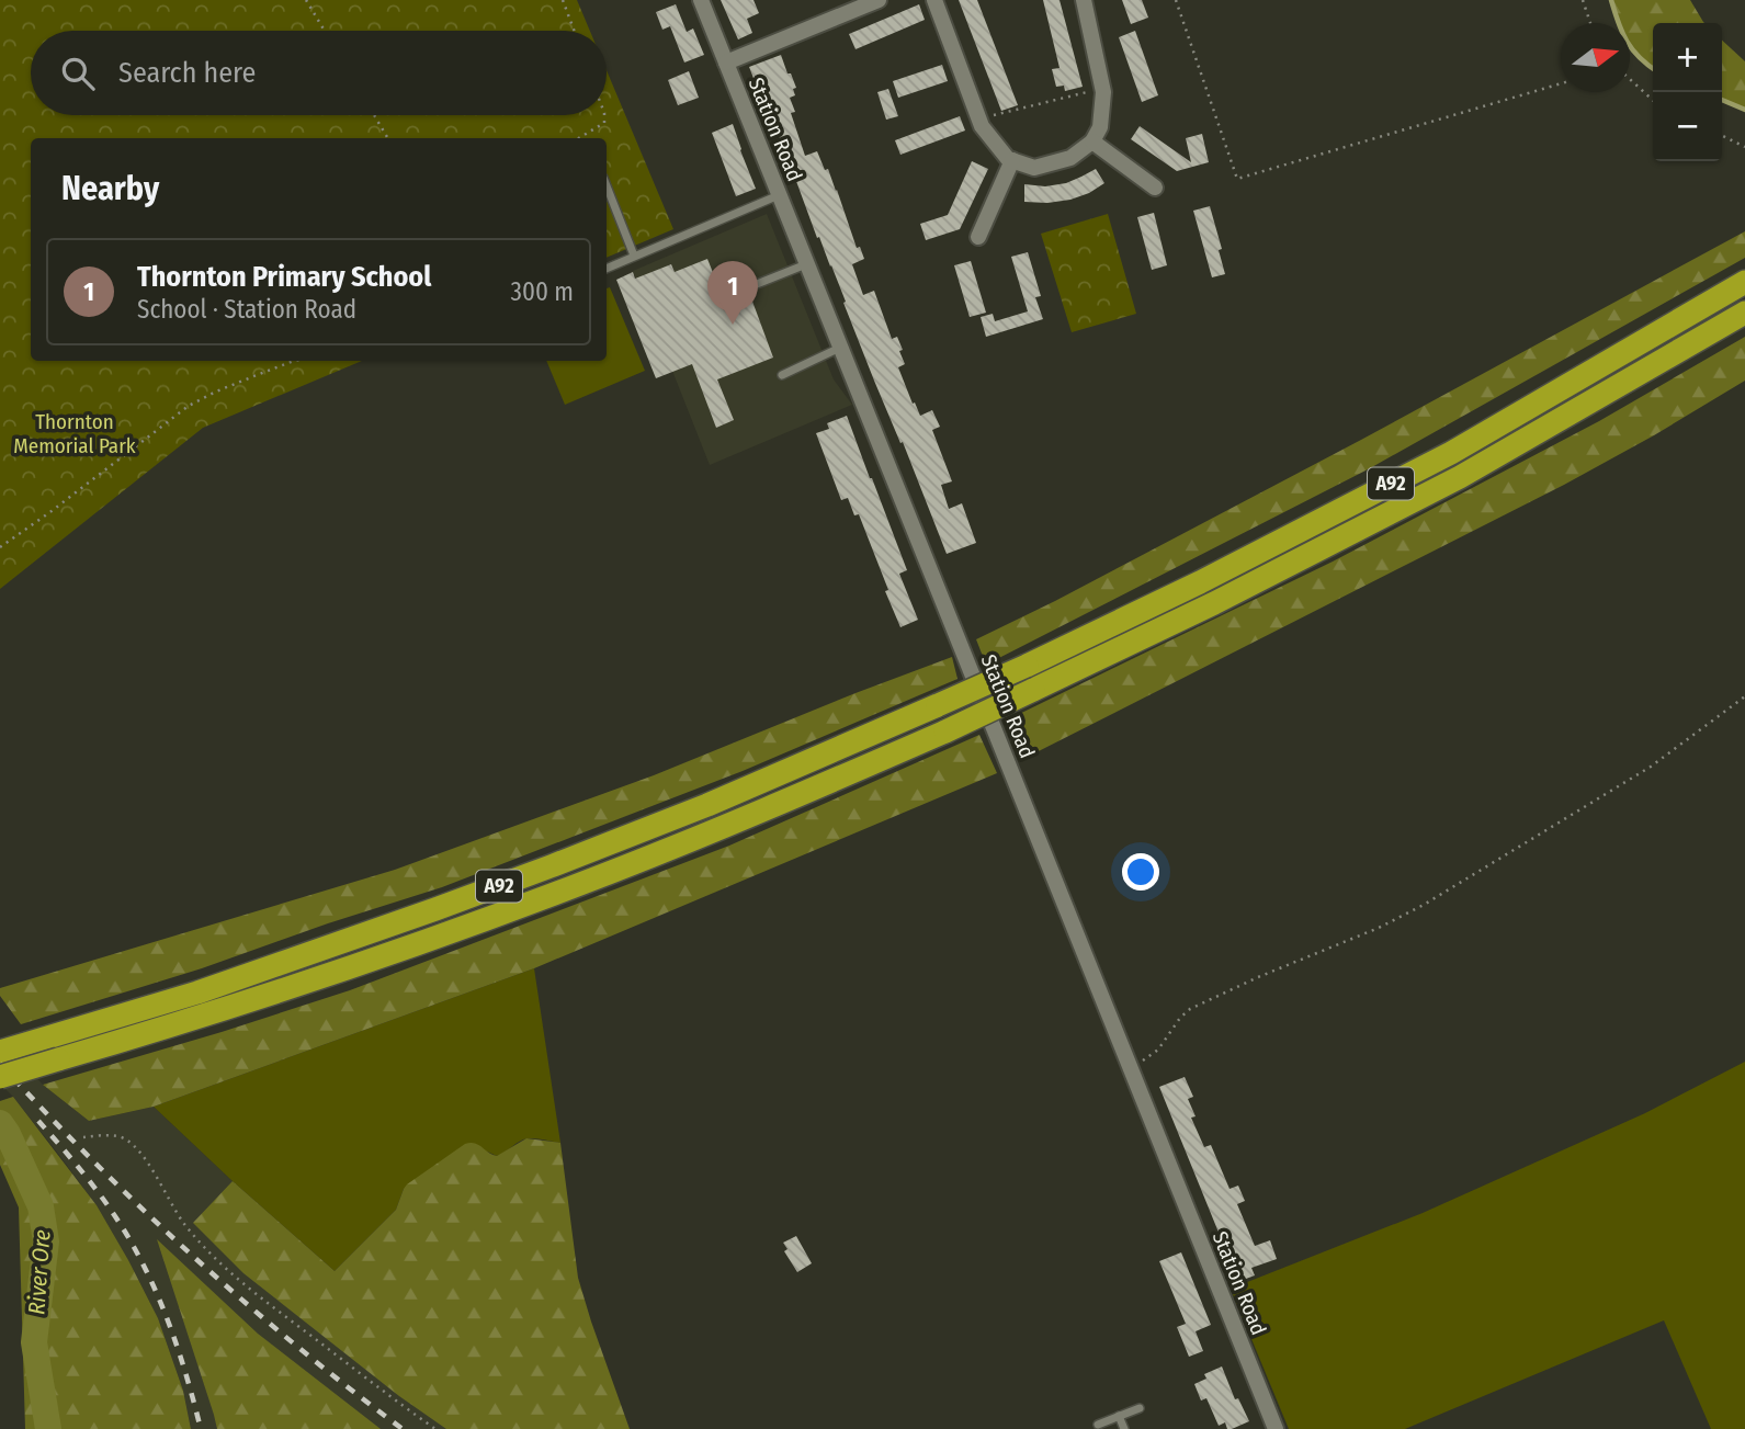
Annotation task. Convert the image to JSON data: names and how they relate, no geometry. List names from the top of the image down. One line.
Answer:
{"streets":{"highway":["A92"],"street":["Station Road"]},"water":["River Ore"],"parks":["Thornton Memorial Park"],"north":"right","page":{"map_buttons":["+","−"],"search":"Search here","heading":"Nearby","list":[{"mark":"1","name":"Thornton Primary School","note":"School · Station Road","value":"300 m"}],"pins":"1"}}
